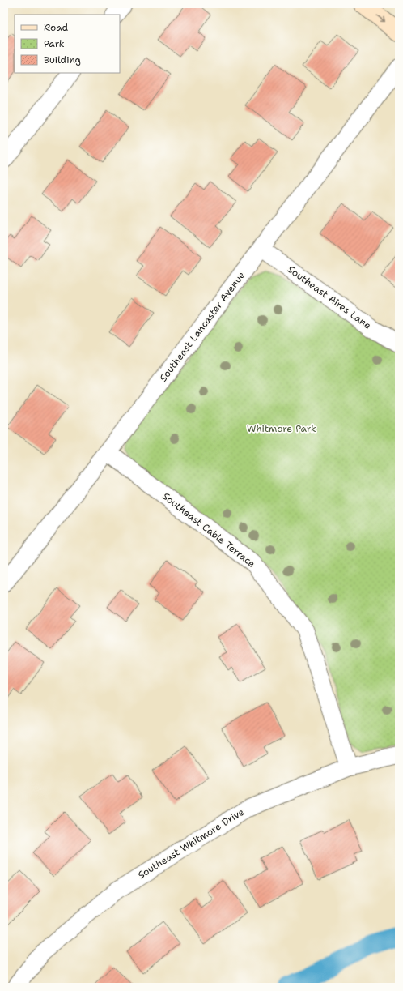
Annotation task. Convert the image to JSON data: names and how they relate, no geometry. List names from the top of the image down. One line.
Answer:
{"streets":{"street":["Southeast Aires Lane","Southeast Lancaster Avenue","Southeast Cable Terrace","Southeast Whitmore Drive"]},"crossings":[["Southeast Aires Lane","Southeast Lancaster Avenue"],["Southeast Lancaster Avenue","Southeast Cable Terrace"],["Southeast Cable Terrace","Southeast Whitmore Drive"]],"parks":["Whitmore Park"],"legend":["Road","Park","Building"]}
